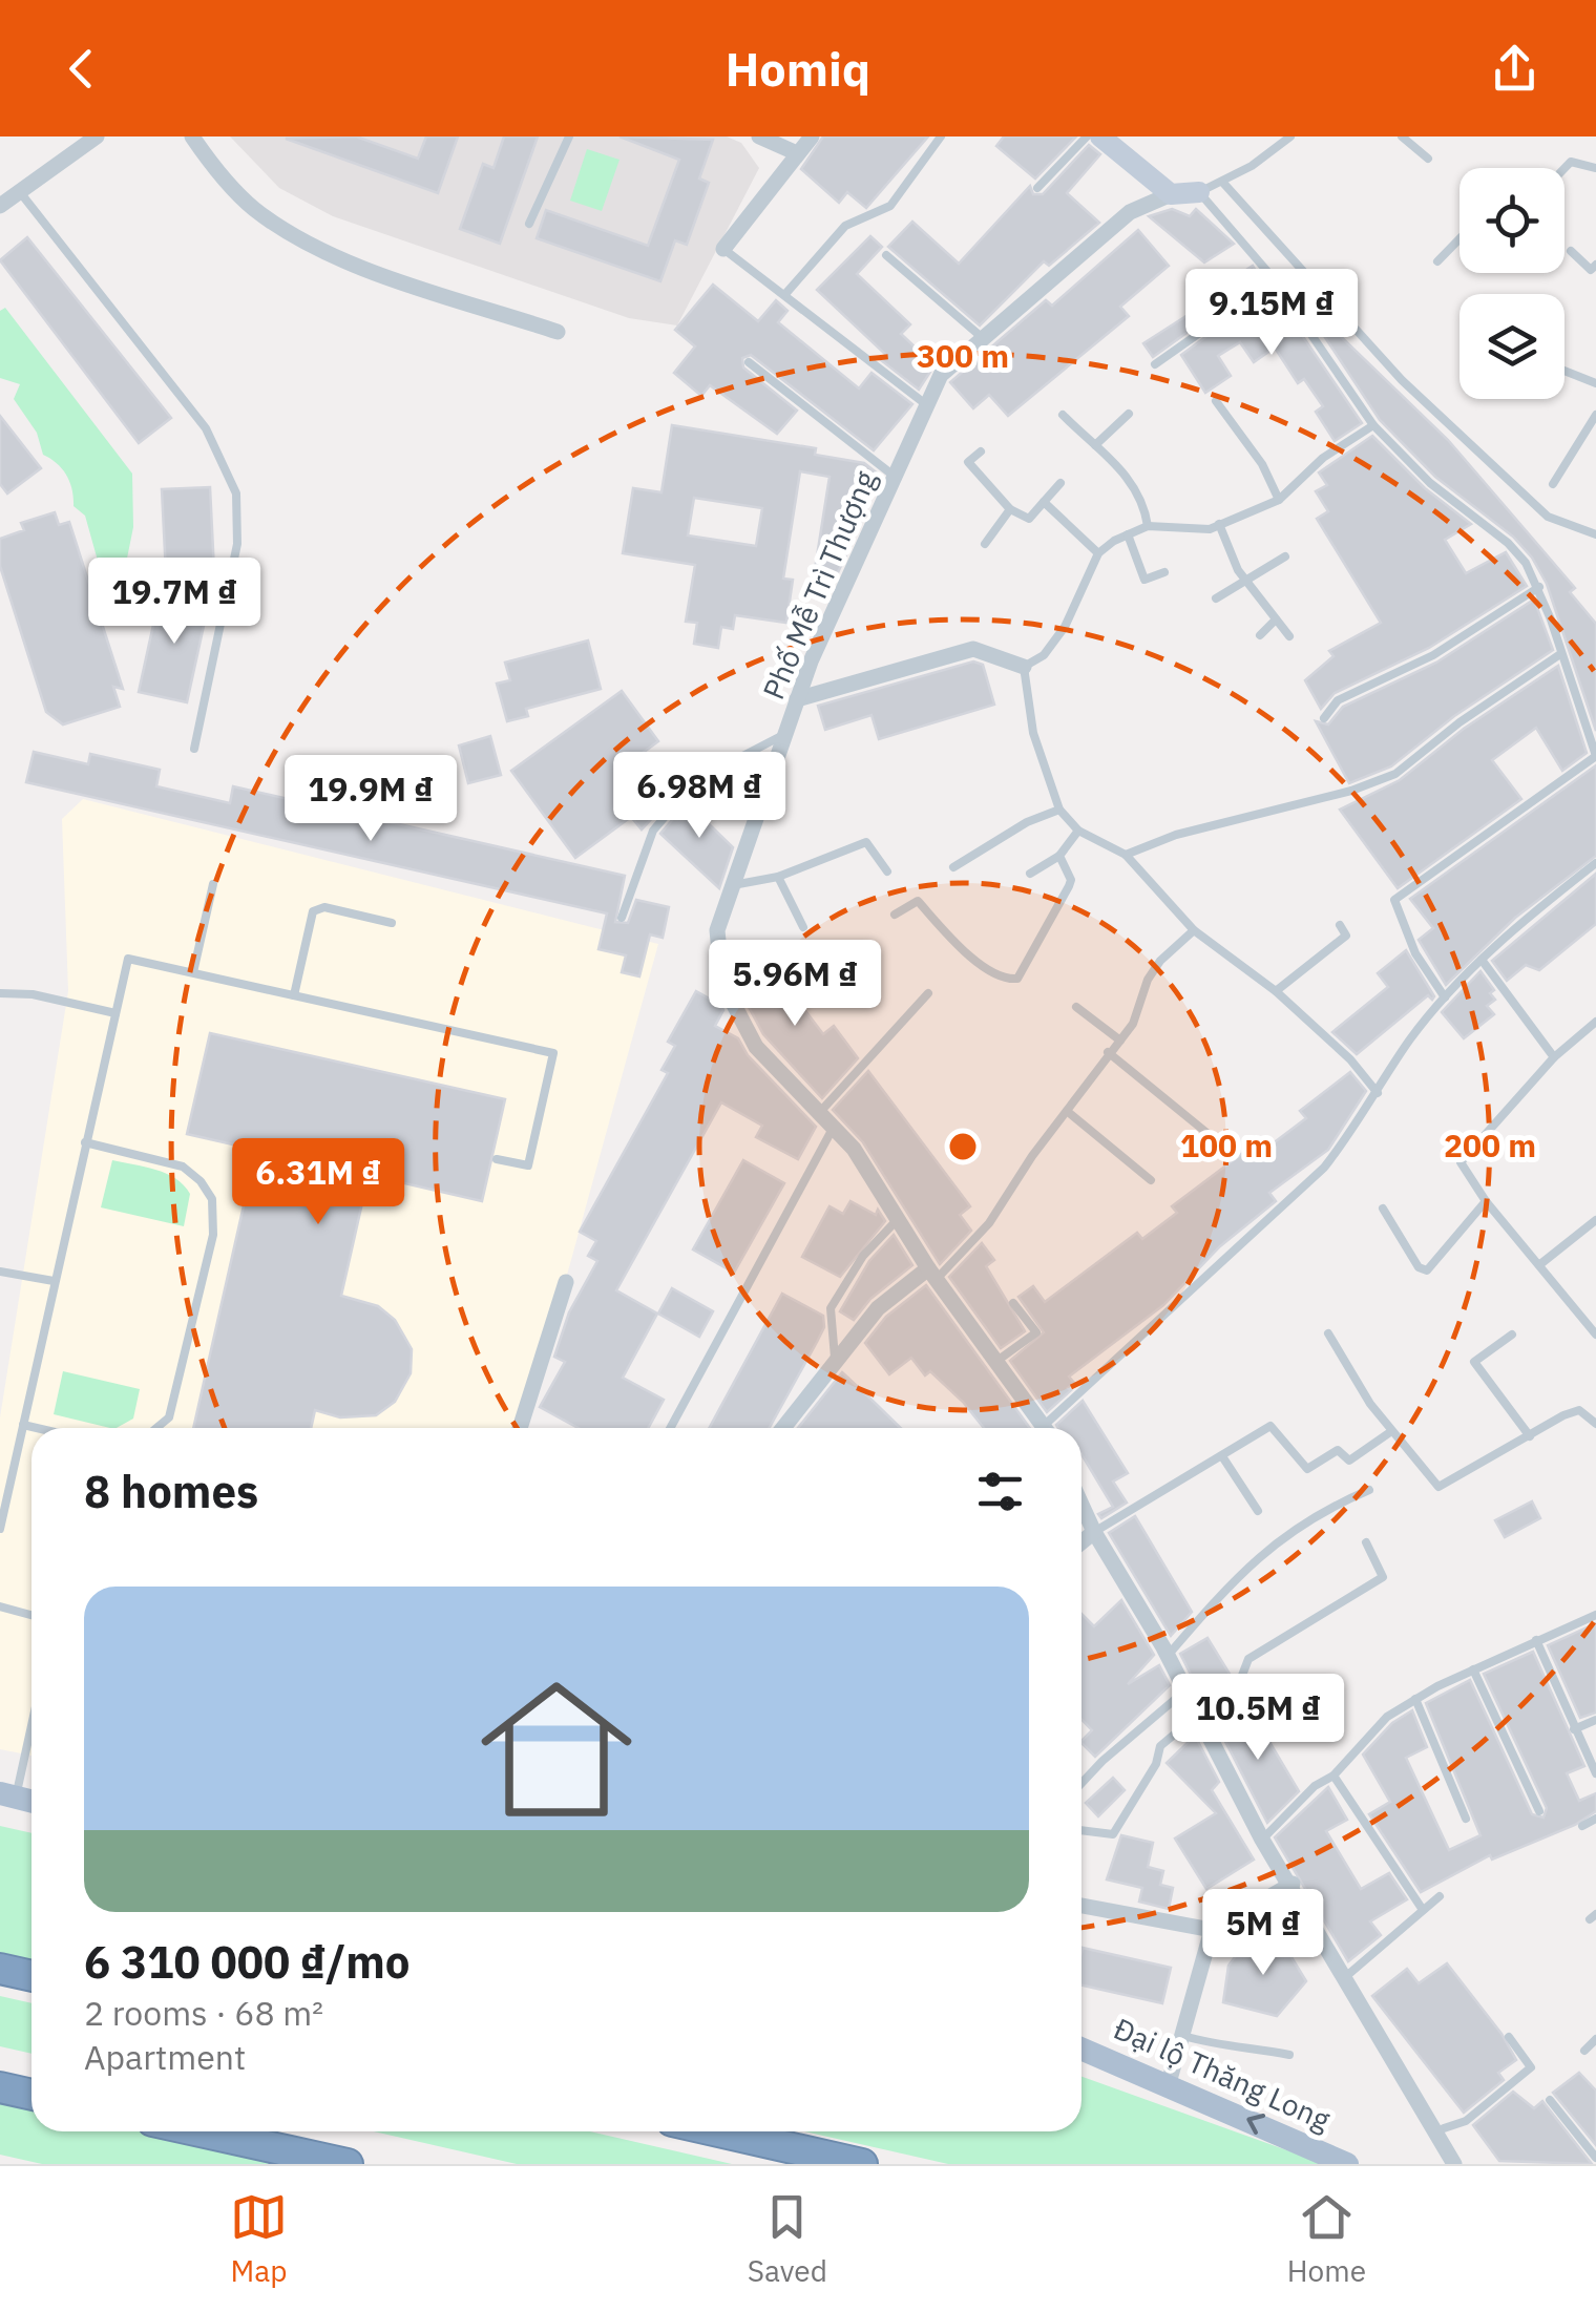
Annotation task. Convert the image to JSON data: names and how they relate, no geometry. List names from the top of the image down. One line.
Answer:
{"streets":{"main road":["Đại lộ Thăng Long"],"street":["Phố Mễ Trì Thượng"]},"one_way":["Đại lộ Thăng Long"],"page":{"header":"Homiq","price":["9.15M ₫","19.7M ₫","6.98M ₫","19.9M ₫","5.96M ₫","6.31M ₫","10.5M ₫","5M ₫"],"heading":"8 homes","list":[{"name":"6 310 000 ₫/mo","note":"2 rooms · 68 m² · Apartment"}],"tabs":["Map","Saved","Home"]},"rings":["300 m","100 m","200 m"]}
